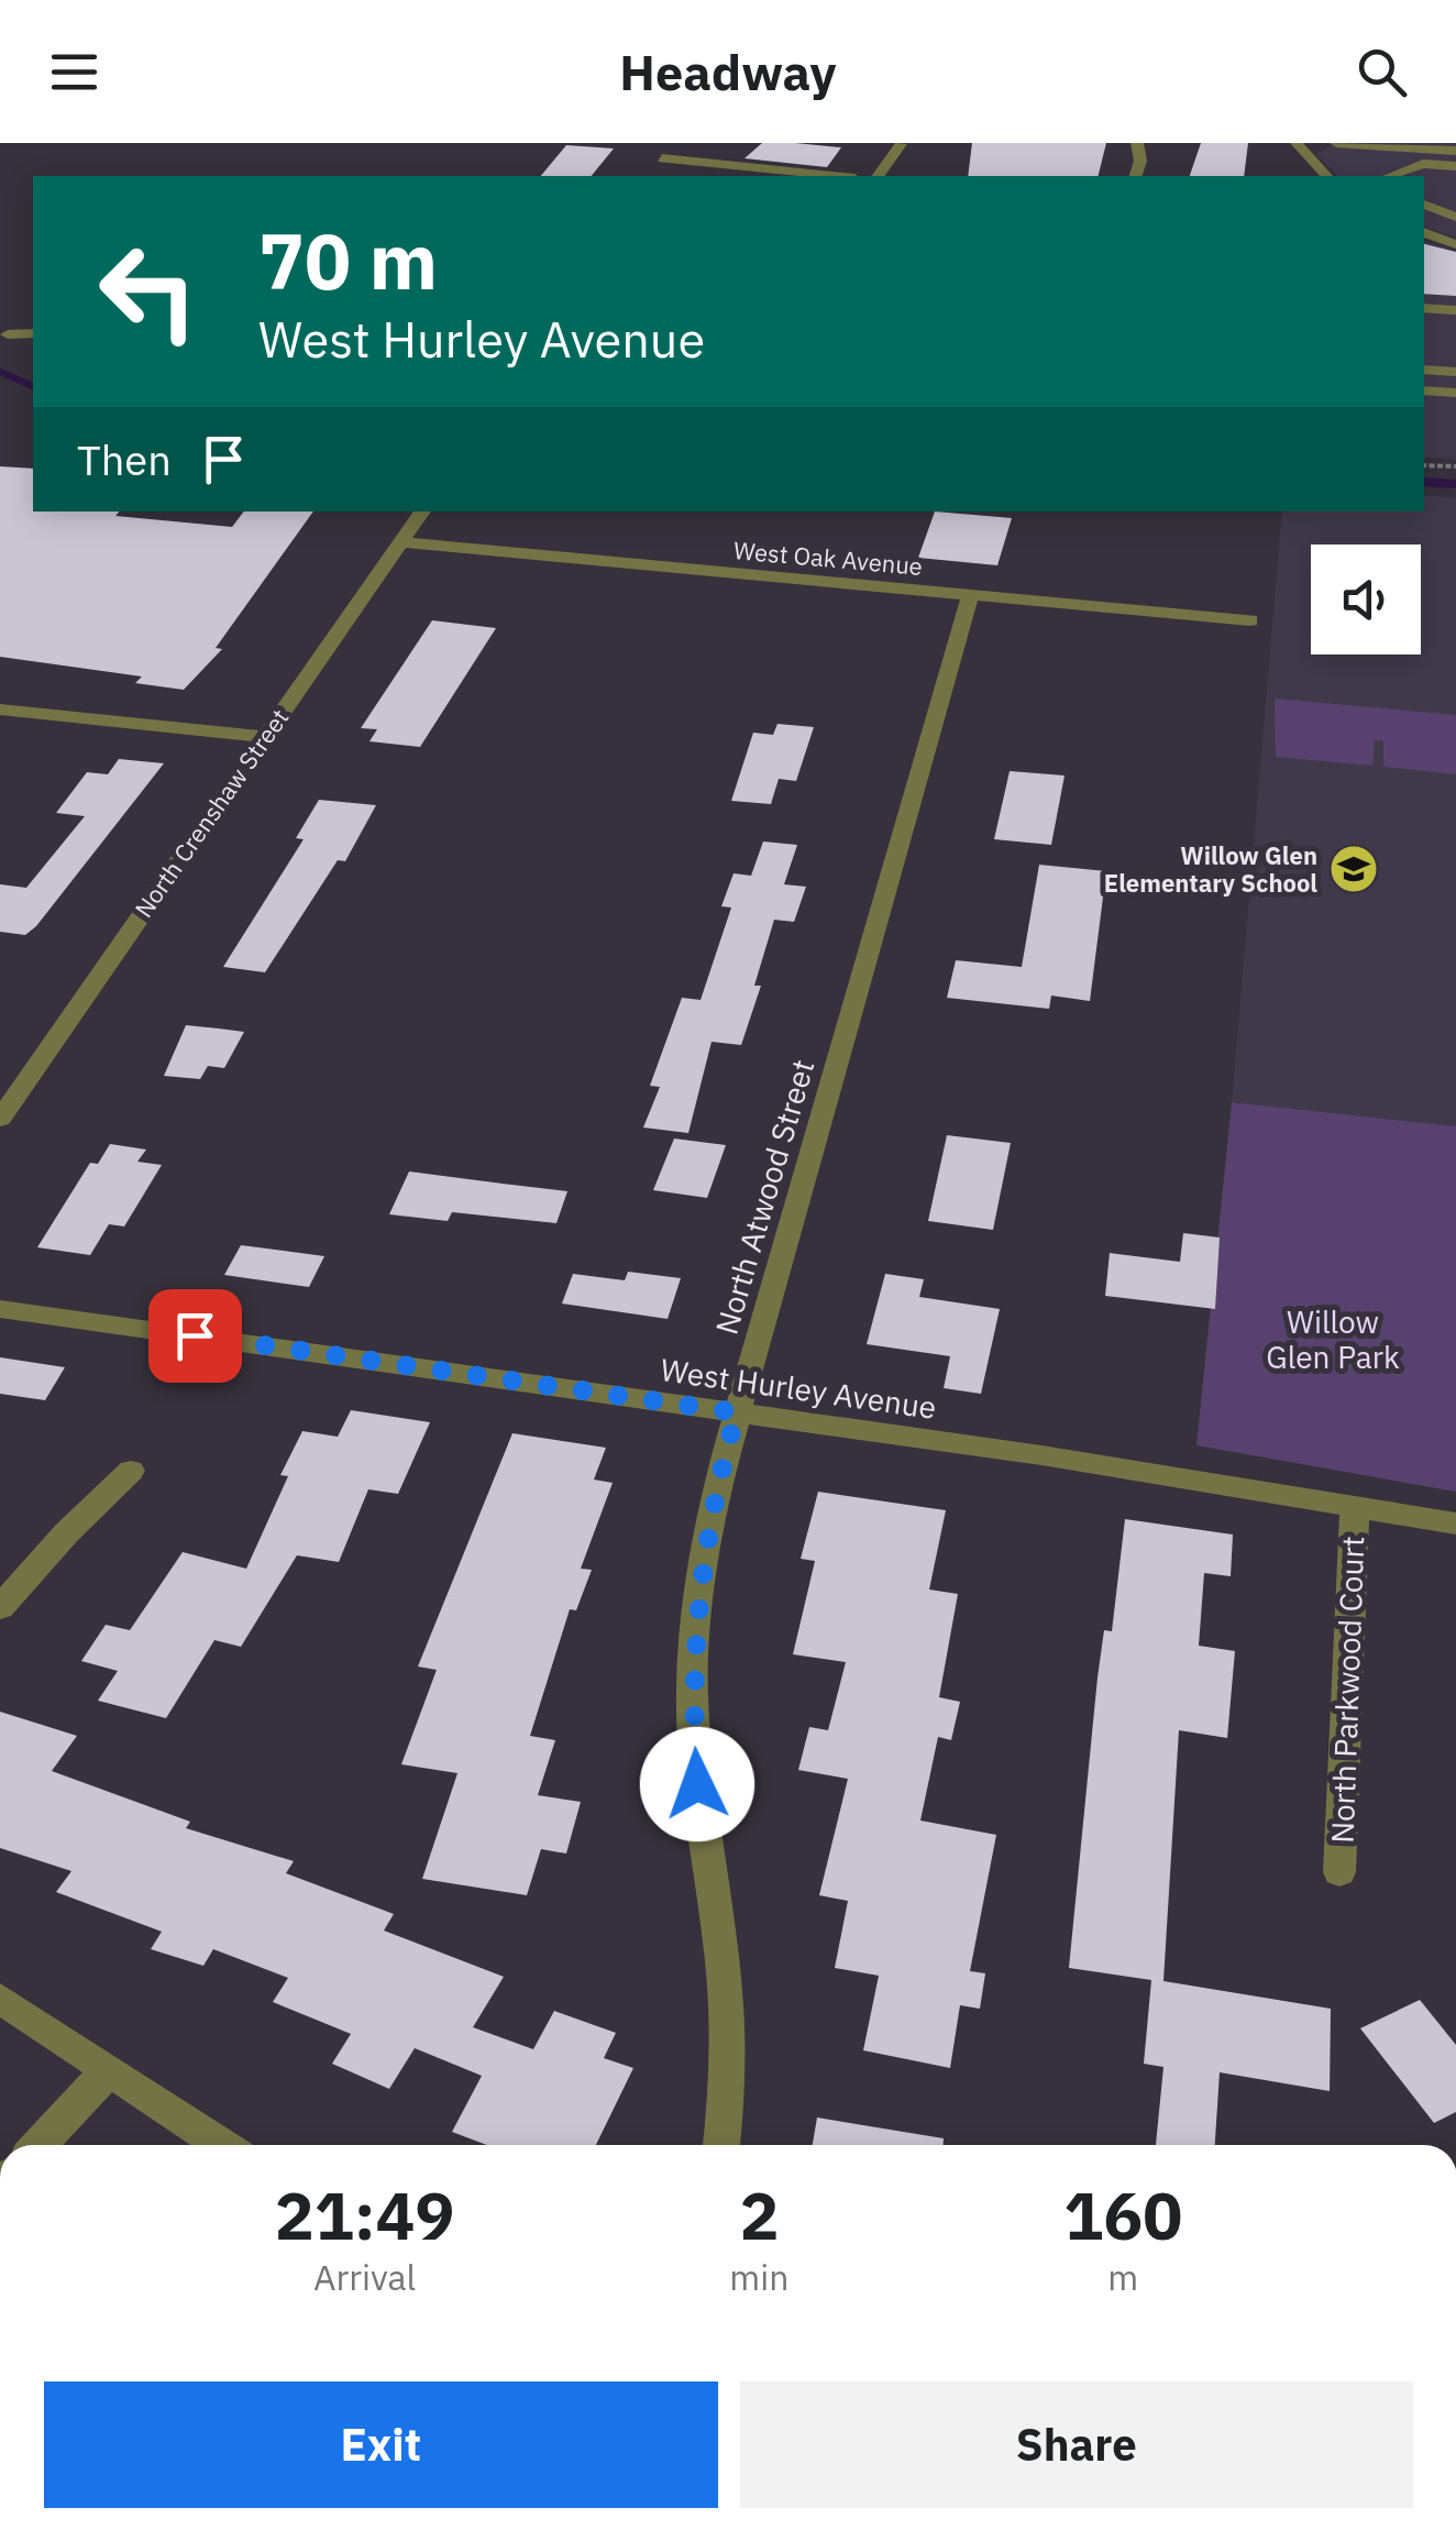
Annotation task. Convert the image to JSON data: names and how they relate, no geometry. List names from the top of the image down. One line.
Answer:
{"streets":{"street":["West Oak Avenue","North Crenshaw Street","North Atwood Street","West Hurley Avenue","North Parkwood Court"]},"crossings":[["West Oak Avenue","North Crenshaw Street"],["West Oak Avenue","North Atwood Street"],["North Atwood Street","West Hurley Avenue"],["West Hurley Avenue","North Parkwood Court"]],"parks":["Willow Glen Park"],"places":{"school or university":["Willow Glen Elementary School"]},"page":{"header":"Headway","turn":["70 m","West Hurley Avenue"],"then":"Then","eta":["21:49","Arrival","2","min","160","m"],"buttons":["Exit","Share"]}}
